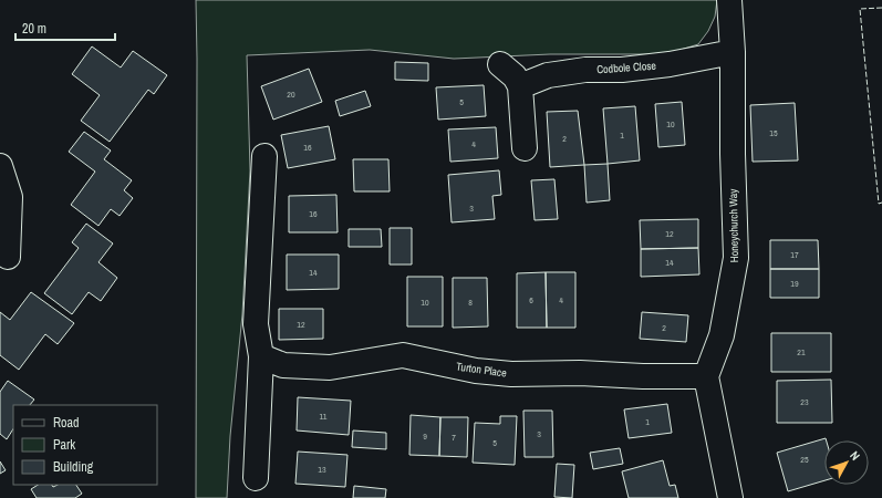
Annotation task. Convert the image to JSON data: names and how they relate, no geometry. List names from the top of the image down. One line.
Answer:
{"streets":{"street":["Codbole Close","Honeychurch Way","Turton Place"]},"crossings":[["Codbole Close","Honeychurch Way"],["Honeychurch Way","Turton Place"]],"house_numbers":["20","5","10","15","1","2","4","16","3","16","12","17","14","14","19","6","4","10","8","12","2","21","23","11","1","3","9","7","5","25","13"],"legend":["Road","Park","Building"],"scale_bar":"20 m","north":"top right"}
